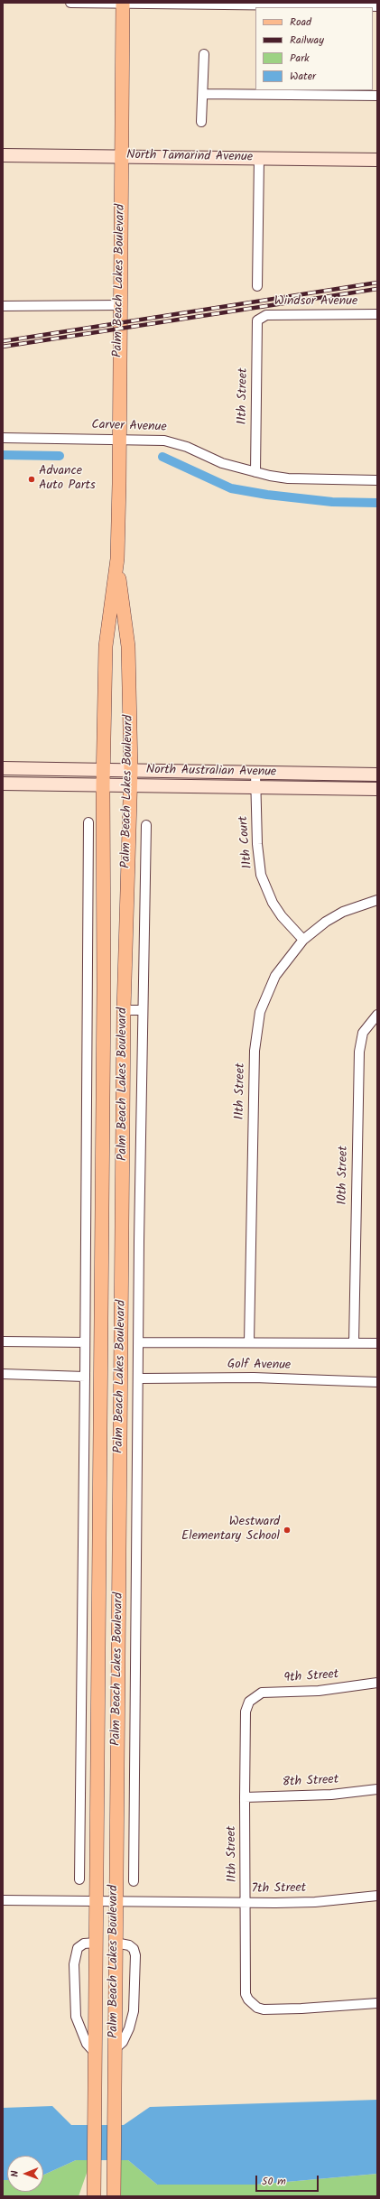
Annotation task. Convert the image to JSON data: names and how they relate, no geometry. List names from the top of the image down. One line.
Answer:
{"streets":{"main road":["North Tamarind Avenue","Palm Beach Lakes Boulevard","North Australian Avenue"],"street":["Windsor Avenue","11th Street","Carver Avenue","11th Court","10th Street","Golf Avenue","9th Street","8th Street","7th Street"]},"crossings":[["North Tamarind Avenue","Palm Beach Lakes Boulevard"],["Palm Beach Lakes Boulevard","Carver Avenue"],["Palm Beach Lakes Boulevard","North Australian Avenue"],["Palm Beach Lakes Boulevard","7th Street"],["Windsor Avenue","11th Street"],["11th Street","Carver Avenue"],["11th Street","11th Court"],["11th Street","Golf Avenue"],["11th Street","9th Street"],["11th Street","8th Street"],["11th Street","7th Street"],["North Australian Avenue","11th Court"],["10th Street","Golf Avenue"]],"places":["Advance Auto Parts","Westward Elementary School"],"legend":["Road","Railway","Park","Water"],"scale_bar":"50 m","north":"left"}
